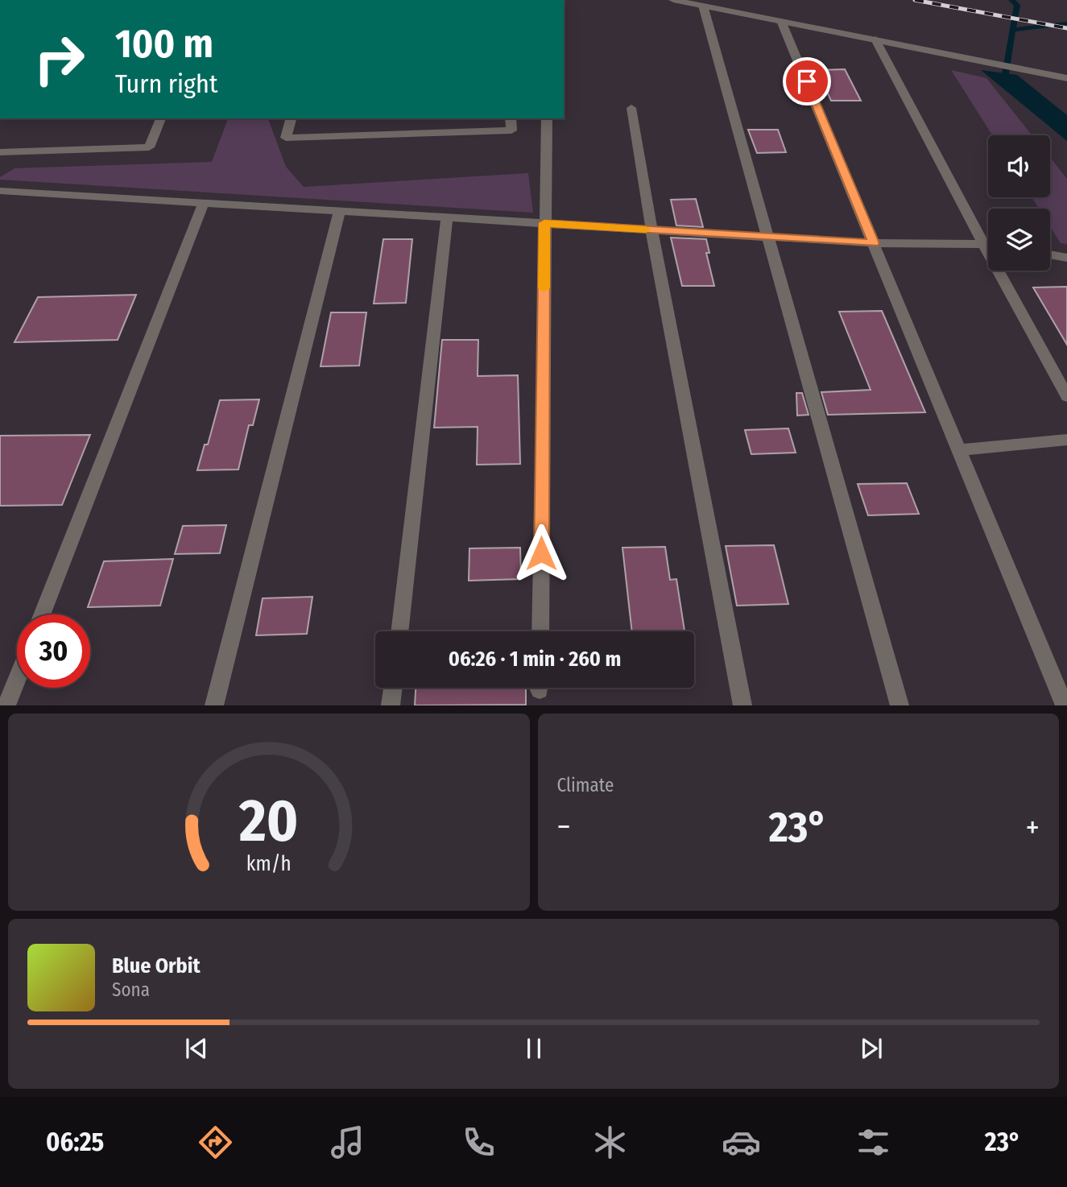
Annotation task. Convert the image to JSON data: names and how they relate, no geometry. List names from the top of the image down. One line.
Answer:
{"page":{"turn":["100 m","Turn right"],"limit":"30","trip":"06:26 · 1 min · 260 m","tile":"Climate","heat":["−","23°","+"],"song":["Blue Orbit","Sona"],"tabs":["06:25","23°"],"gauge":["20","km/h"]}}
